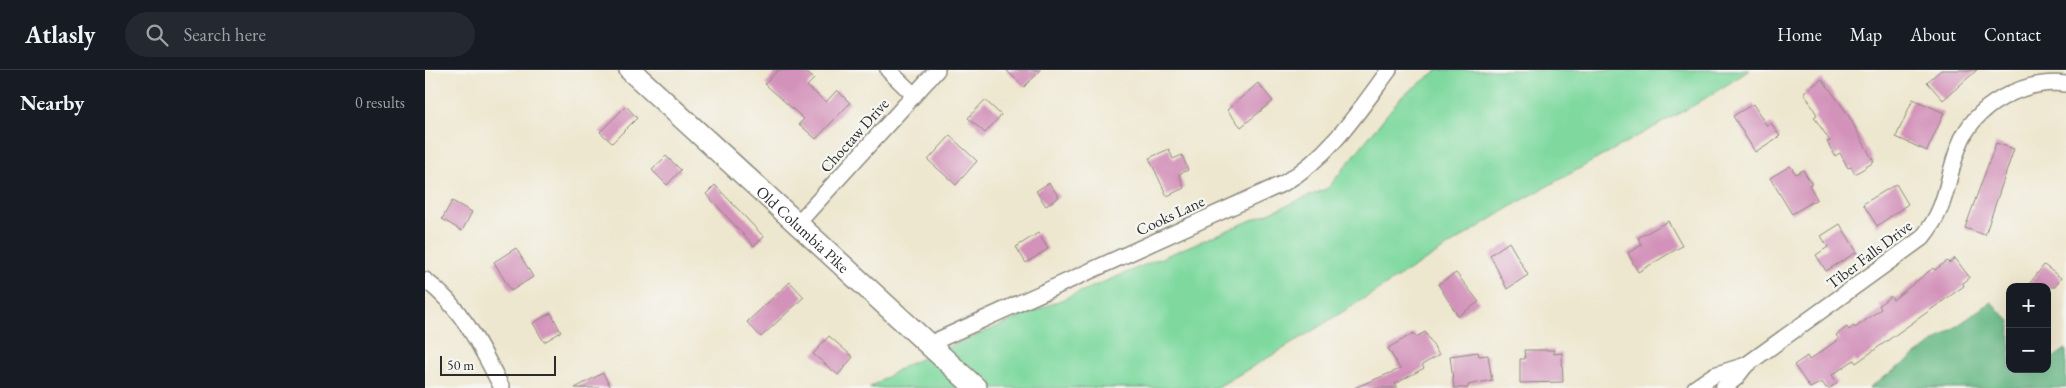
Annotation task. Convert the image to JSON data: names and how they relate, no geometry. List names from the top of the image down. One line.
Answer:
{"streets":{"street":["Choctaw Drive","Cooks Lane","Old Columbia Pike","Tiber Falls Drive"]},"crossings":[["Choctaw Drive","Old Columbia Pike"],["Cooks Lane","Old Columbia Pike"]],"scale_bar":"50 m","page":{"header":"Atlasly","search":"Search here","nav":["Home","Map","About","Contact"],"heading":["Nearby","0 results"],"map_buttons":["+","−"],"scale":"50 m"}}
